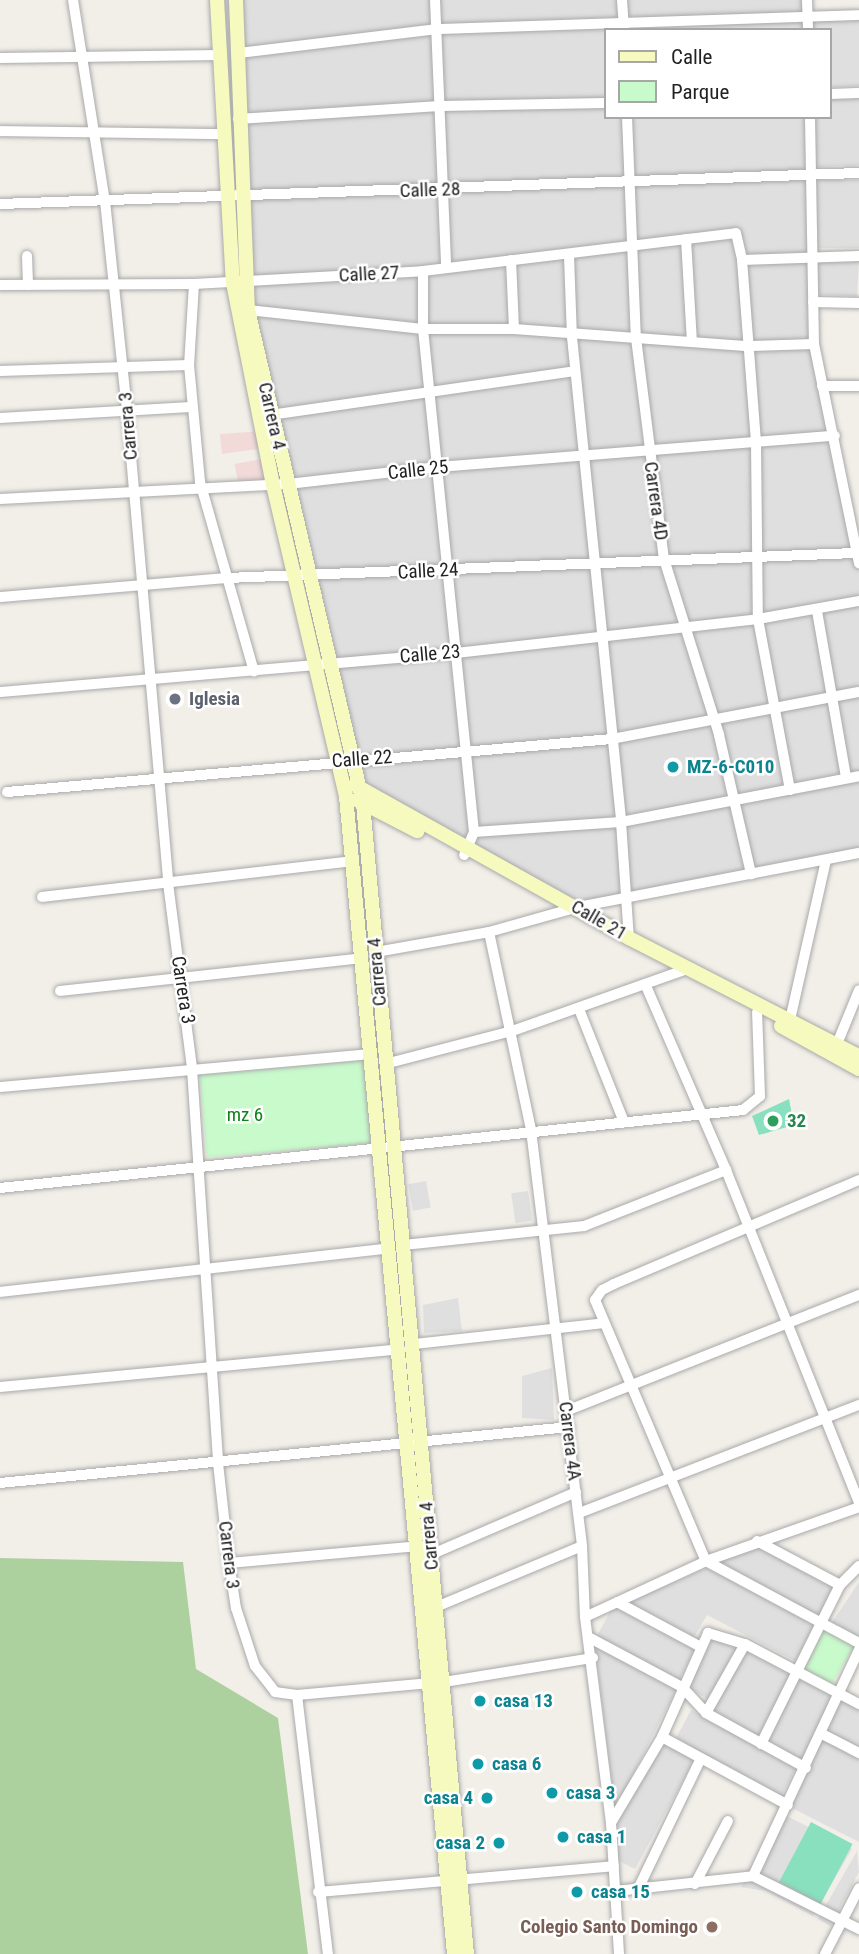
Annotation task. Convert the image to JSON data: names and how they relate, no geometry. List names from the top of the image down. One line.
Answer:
{"streets":{"main road":["Carrera 4","Calle 21"],"street":["Calle 28","Calle 27","Carrera 3","Calle 25","Carrera 4D","Calle 24","Calle 23","Calle 22","Carrera 4A"]},"crossings":[["Calle 28","Carrera 4"],["Calle 28","Carrera 3"],["Calle 28","Carrera 4D"],["Calle 27","Carrera 4"],["Calle 27","Carrera 3"],["Calle 27","Carrera 4D"],["Carrera 4","Calle 25"],["Carrera 4","Calle 24"],["Carrera 4","Calle 23"],["Carrera 4","Calle 22"],["Carrera 4","Calle 21"],["Carrera 3","Calle 25"],["Carrera 3","Calle 24"],["Carrera 3","Calle 23"],["Carrera 3","Calle 22"],["Calle 25","Carrera 4D"],["Carrera 4D","Calle 24"],["Carrera 4D","Calle 23"],["Carrera 4D","Calle 22"]],"parks":["mz 6"],"places":["Iglesia","MZ-6-C010","32","casa 13","casa 6","casa 3","casa 4","casa 1","casa 2","casa 15","Colegio Santo Domingo"],"legend":["Calle","Parque"]}
